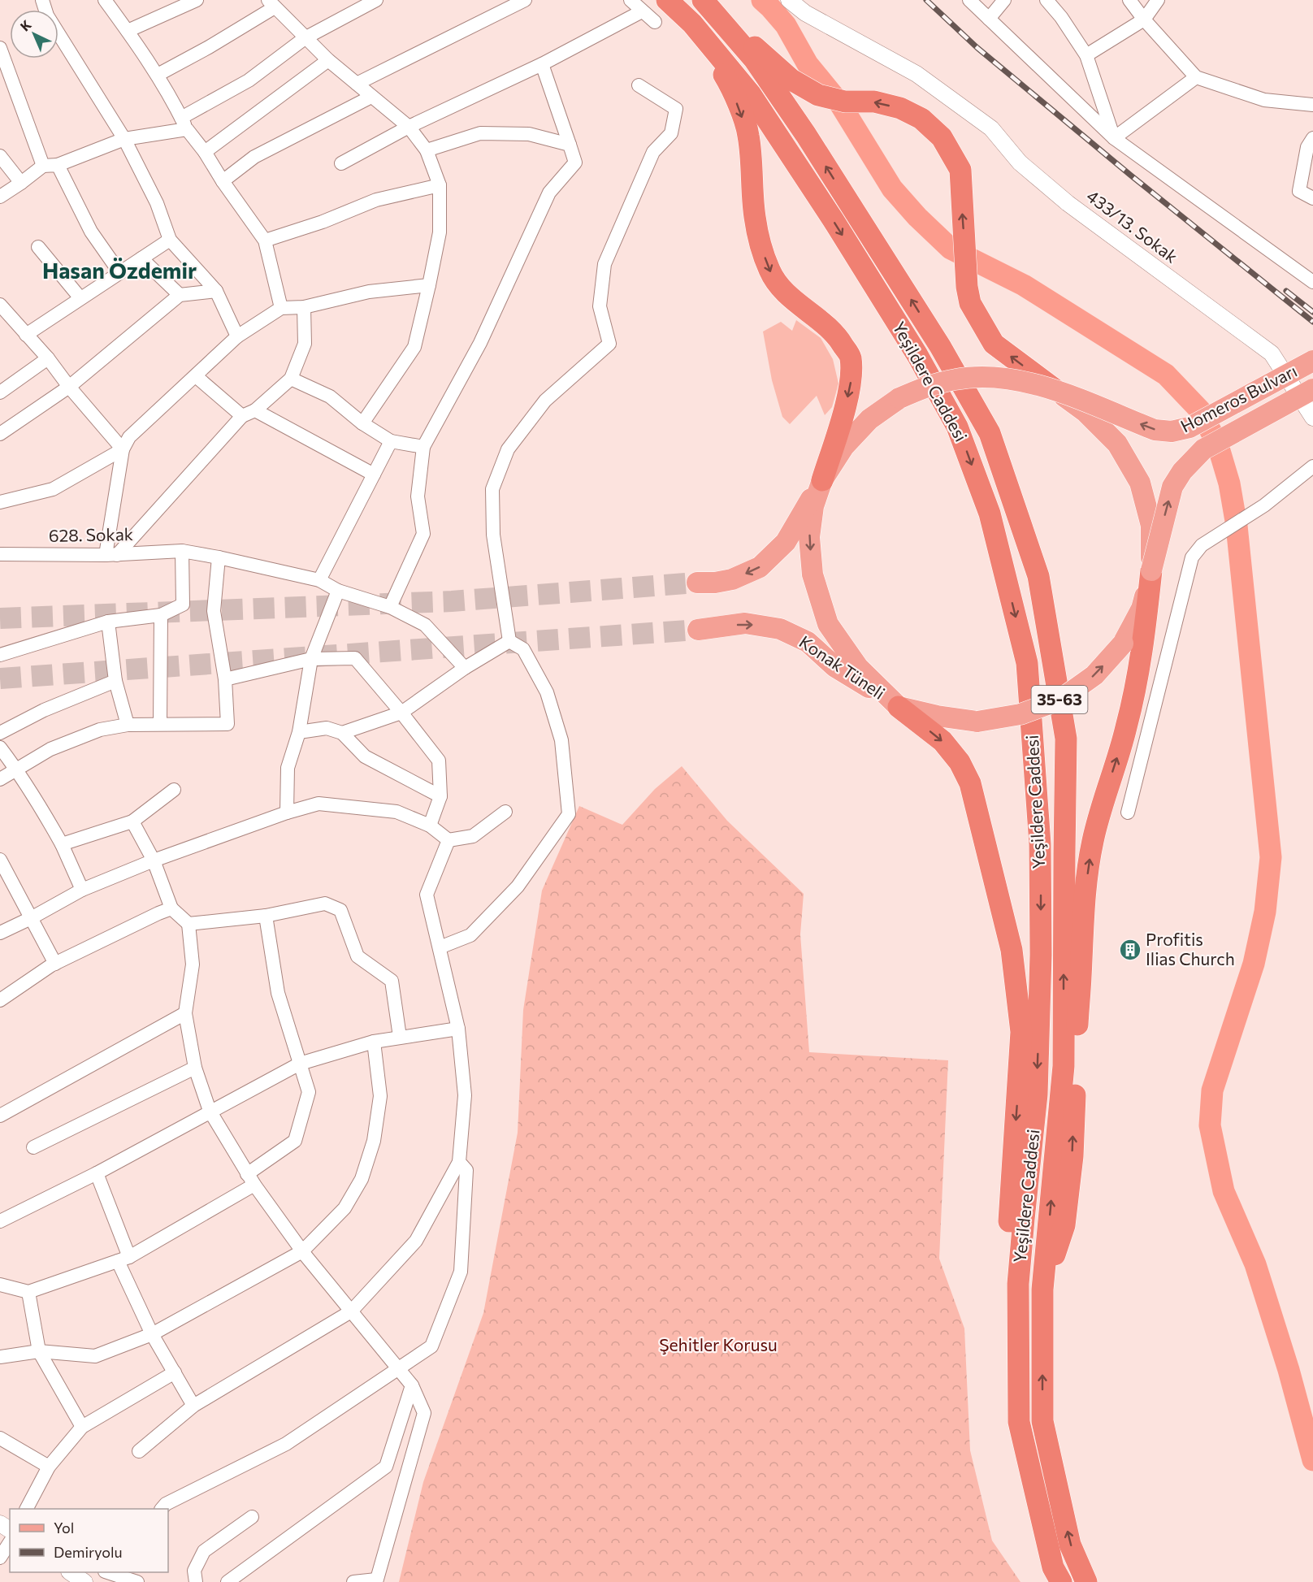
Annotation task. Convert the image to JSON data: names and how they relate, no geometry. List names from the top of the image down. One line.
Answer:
{"streets":{"highway":["Yeşildere Caddesi"],"main road":["Homeros Bulvarı","Konak Tüneli","35-63"],"street":["433/13. Sokak","628. Sokak"]},"crossings":[["Homeros Bulvarı","35-63"],["Konak Tüneli","35-63"]],"one_way":["Konak Tüneli"],"districts":["Hasan Özdemir"],"parks":["Şehitler Korusu"],"places":{"building":["Profitis Ilias Church"]},"legend":["Yol","Demiryolu"],"north":"top left"}
